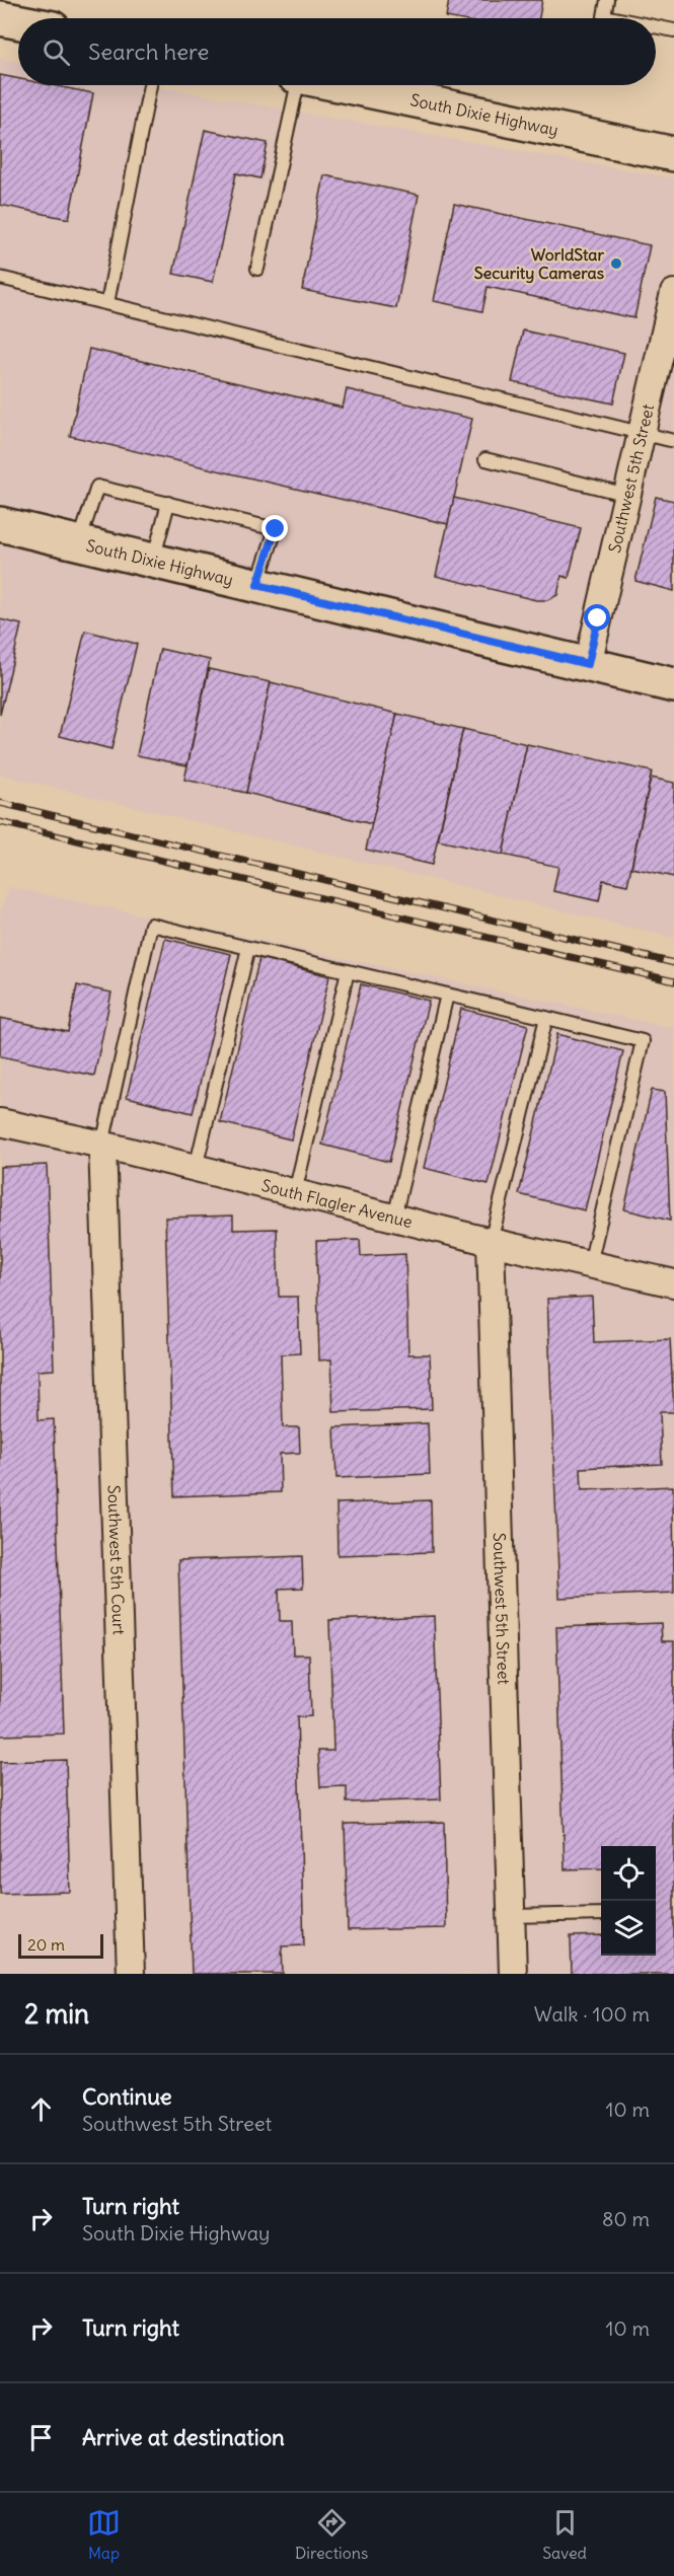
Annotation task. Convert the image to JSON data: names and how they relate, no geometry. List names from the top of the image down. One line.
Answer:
{"streets":{"main road":["South Dixie Highway"],"street":["Southwest 5th Street","South Flagler Avenue","Southwest 5th Court"]},"crossings":[["South Dixie Highway","Southwest 5th Street"],["Southwest 5th Street","South Flagler Avenue"],["South Flagler Avenue","Southwest 5th Court"]],"places":["WorldStar Security Cameras"],"scale_bar":"20 m","page":{"search":"Search here","scale":"20 m","heading":["2 min","Walk · 100 m"],"list":[["Continue","Southwest 5th Street","10 m"],["Turn right","South Dixie Highway","80 m"],["Turn right","10 m"],"Arrive at destination"],"nav":["Map","Directions","Saved"]}}
